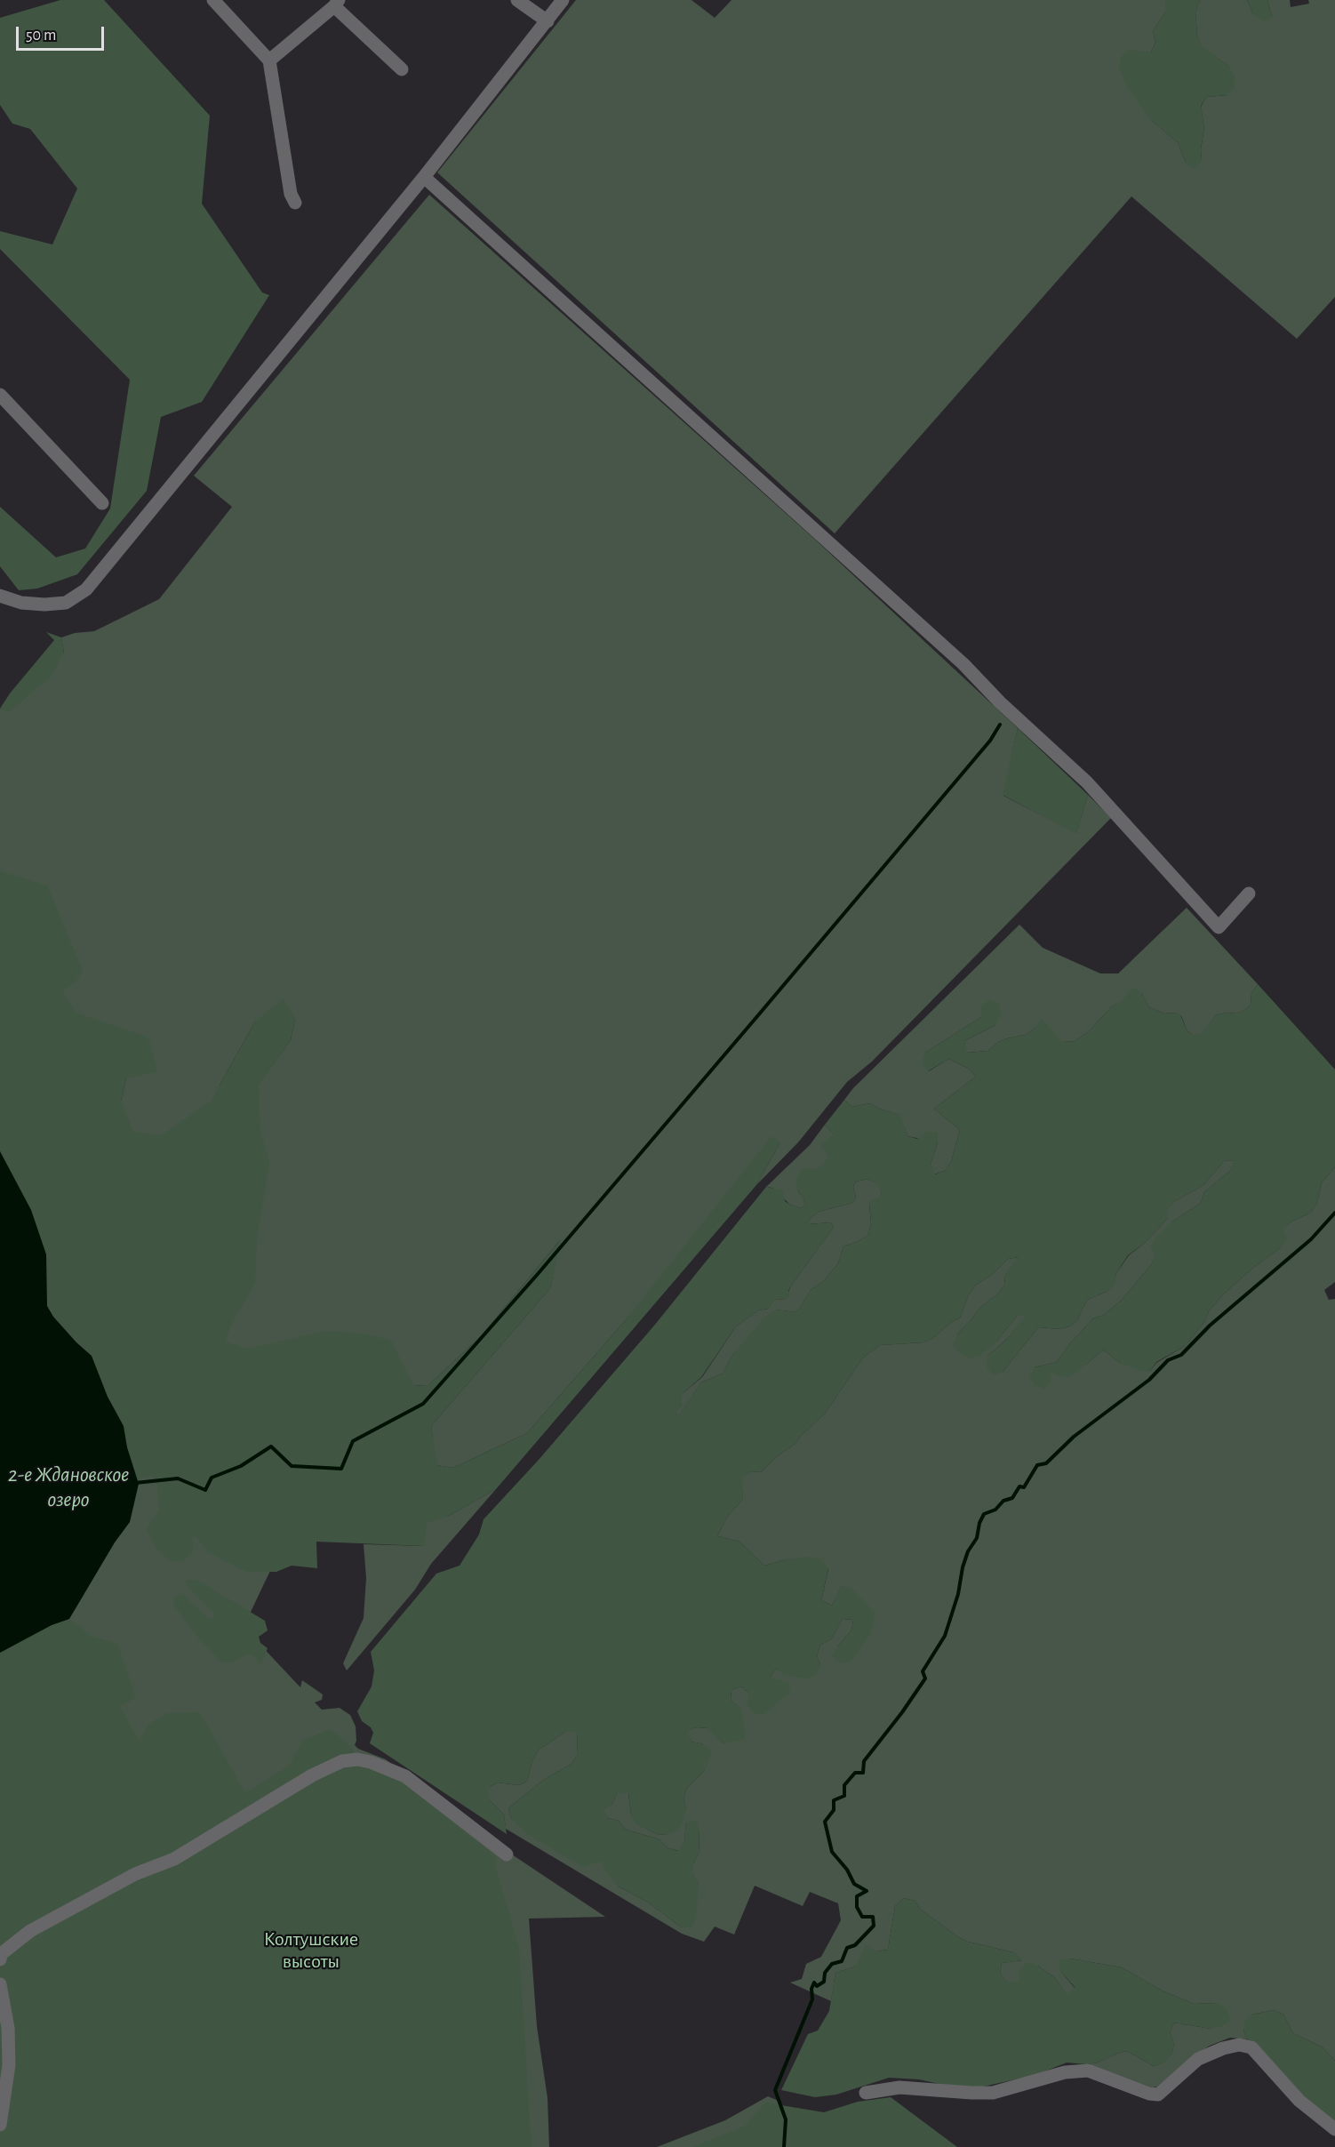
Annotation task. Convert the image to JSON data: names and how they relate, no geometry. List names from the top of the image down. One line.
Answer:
{"water":["2-е Ждановское озеро"],"parks":["Колтушские высоты"],"scale_bar":"50 m"}
